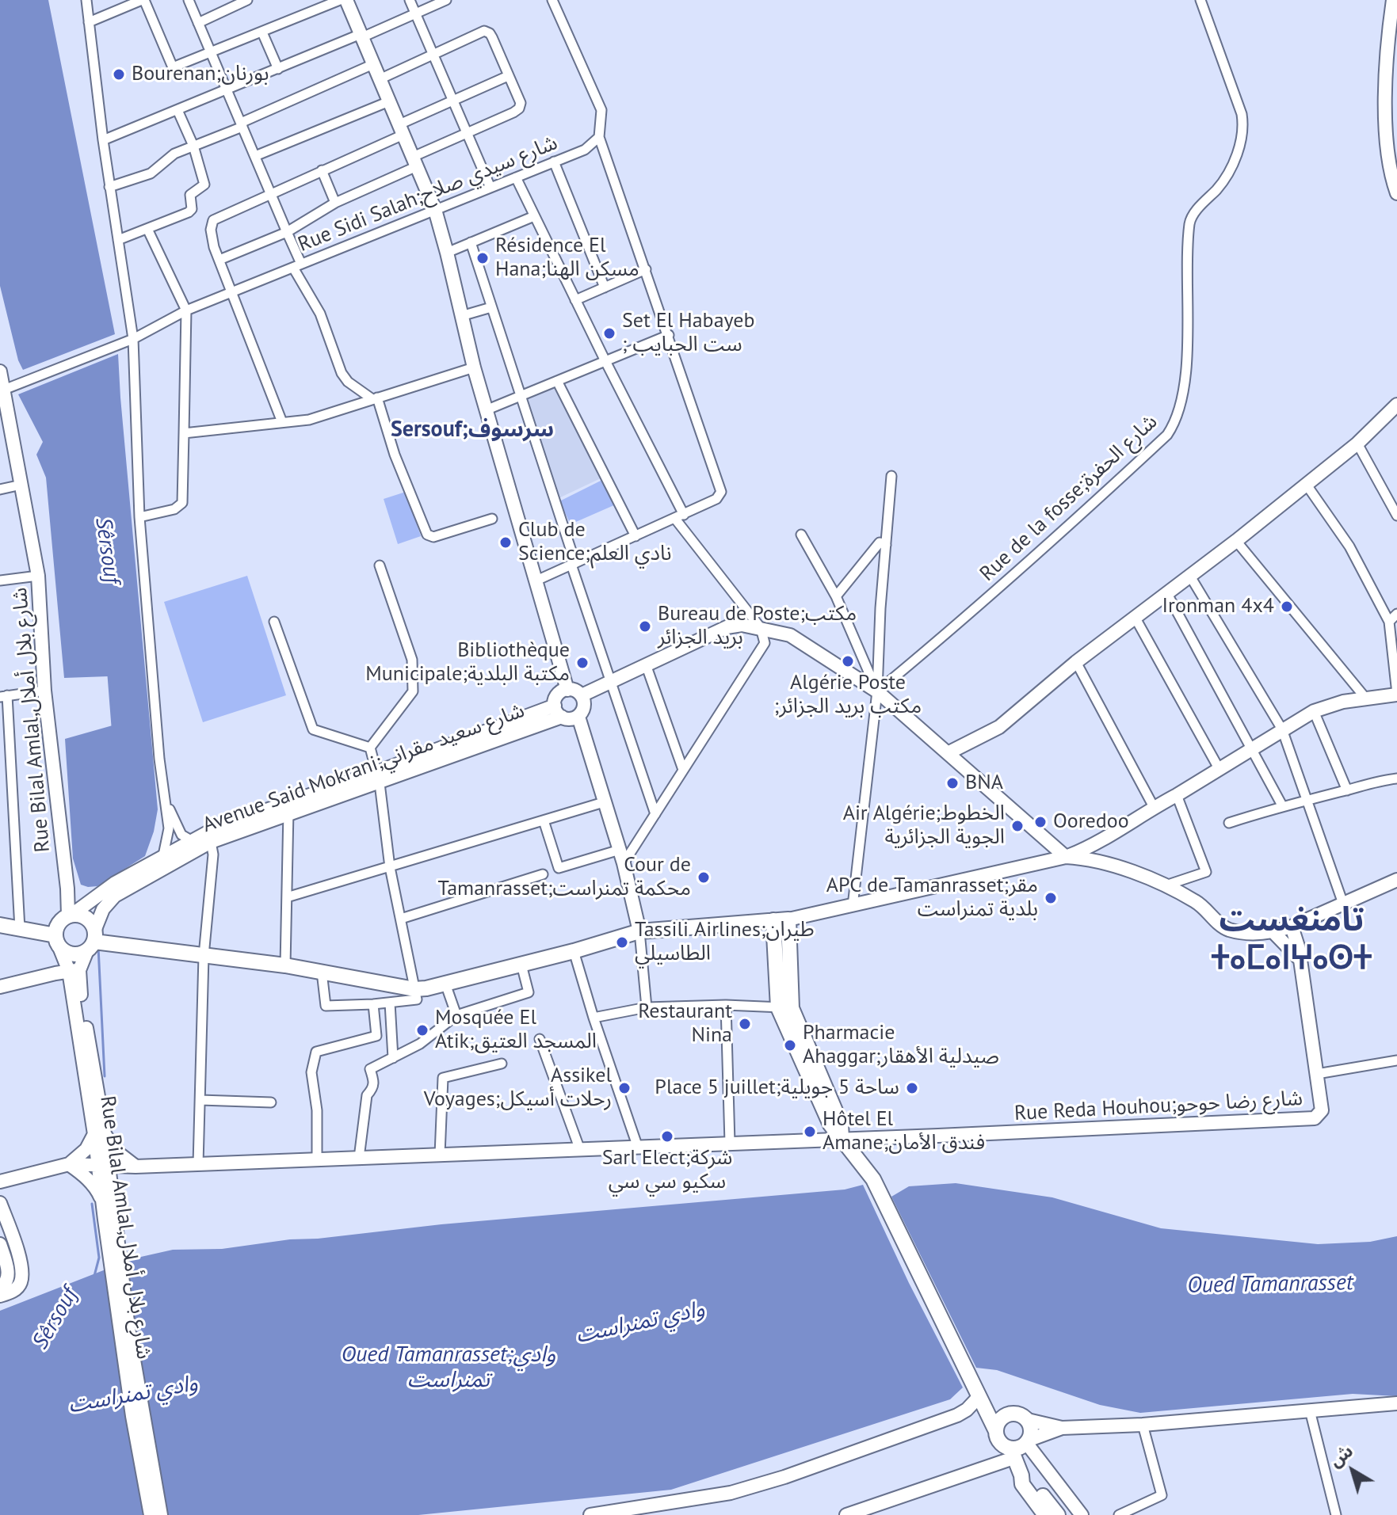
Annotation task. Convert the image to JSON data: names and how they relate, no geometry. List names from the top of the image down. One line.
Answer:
{"streets":{"street":["Rue Sidi Salah;شارع سيدي صلاح","Rue de la fosse;شارع الحفرة","Rue Bilal Amlal,شارع بلال أملال","Avenue Said Mokrani;شارع سعيد مقراني","Rue Reda Houhou;شارع رضا حوحو"]},"crossings":[["Rue Sidi Salah;شارع سيدي صلاح","Rue Bilal Amlal,شارع بلال أملال"],["Rue Bilal Amlal,شارع بلال أملال","Avenue Said Mokrani;شارع سعيد مقراني"],["Rue Bilal Amlal,شارع بلال أملال","Rue Reda Houhou;شارع رضا حوحو"]],"districts":["Sersouf;سرسوف","تامنغست ⵜⴰⵎⴰⵏⵖⴰⵙⵜ"],"water":["Sêrsouf","Oued Tamanrasset","وادي تمنراست","Oued Tamanrasset;وادي تمنراست"],"places":["Bourenan;بورنان","Résidence El Hana;مسكن الهنا","Set El Habayeb ; ست الحبايب","Club de Science;نادي العلم","Ironman 4x4","Bureau de Poste;مكتب بريد الجزائر","Algérie Poste ;مكتب بريد الجزائر","Bibliothèque Municipale;مكتبة البلدية","BNA","Ooredoo","Air Algérie;الخطوط الجوية الجزائرية","Cour de Tamanrasset;محكمة تمنراست","APC de Tamanrasset;مقر بلدية تمنراست","Tassili Airlines;طيران الطاسيلي","Restaurant Nina","Mosquée El Atik;المسجد العتيق","Pharmacie Ahaggar;صيدلية الأهقار","Assikel Voyages;رحلات أسيكل","Place 5 juillet;ساحة 5 جويلية","Hôtel El Amane;فندق الأمان","Sarl Elect;شركة سكيو سي سي"],"north":"top left"}
